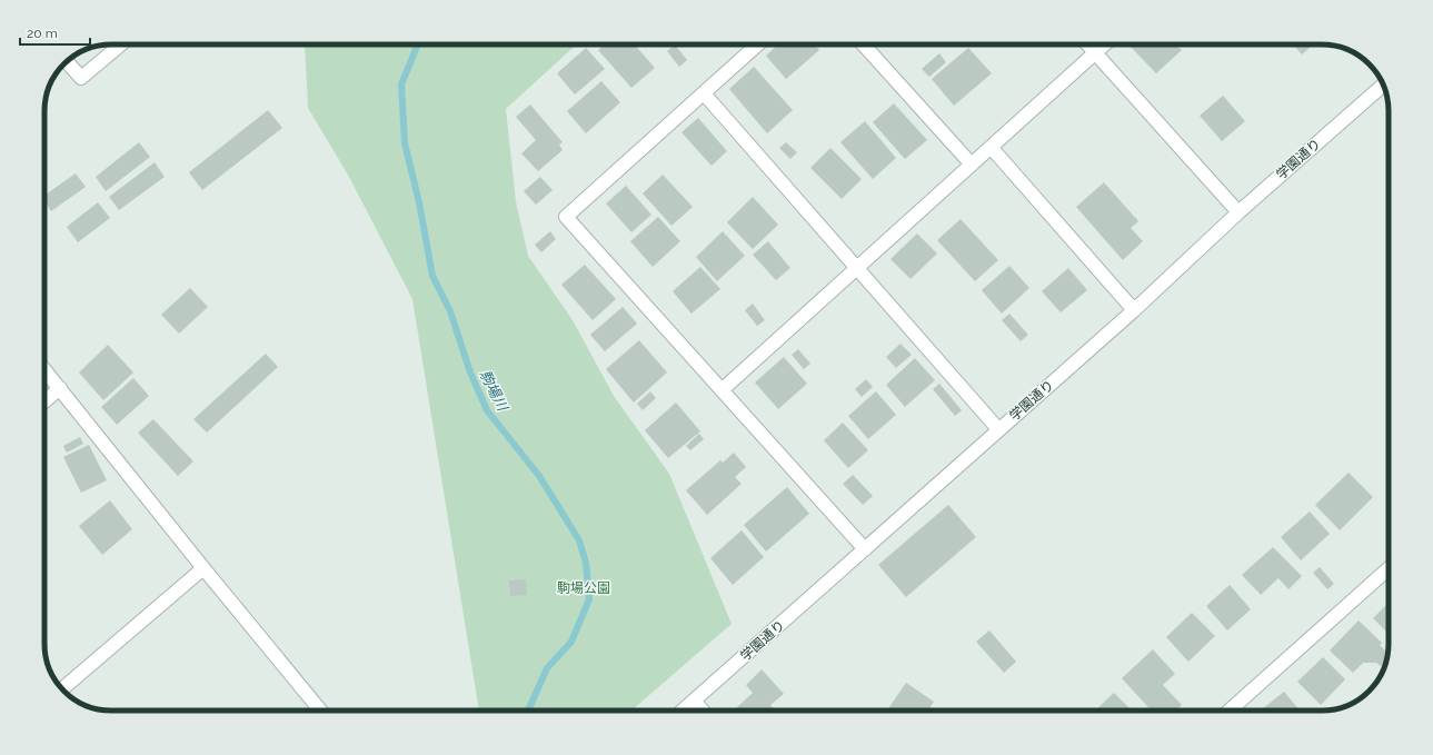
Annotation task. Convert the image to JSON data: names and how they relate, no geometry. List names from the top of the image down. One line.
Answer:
{"streets":{"street":["学園通り"]},"water":["駒場川"],"parks":["駒場公園"],"scale_bar":"20 m"}
